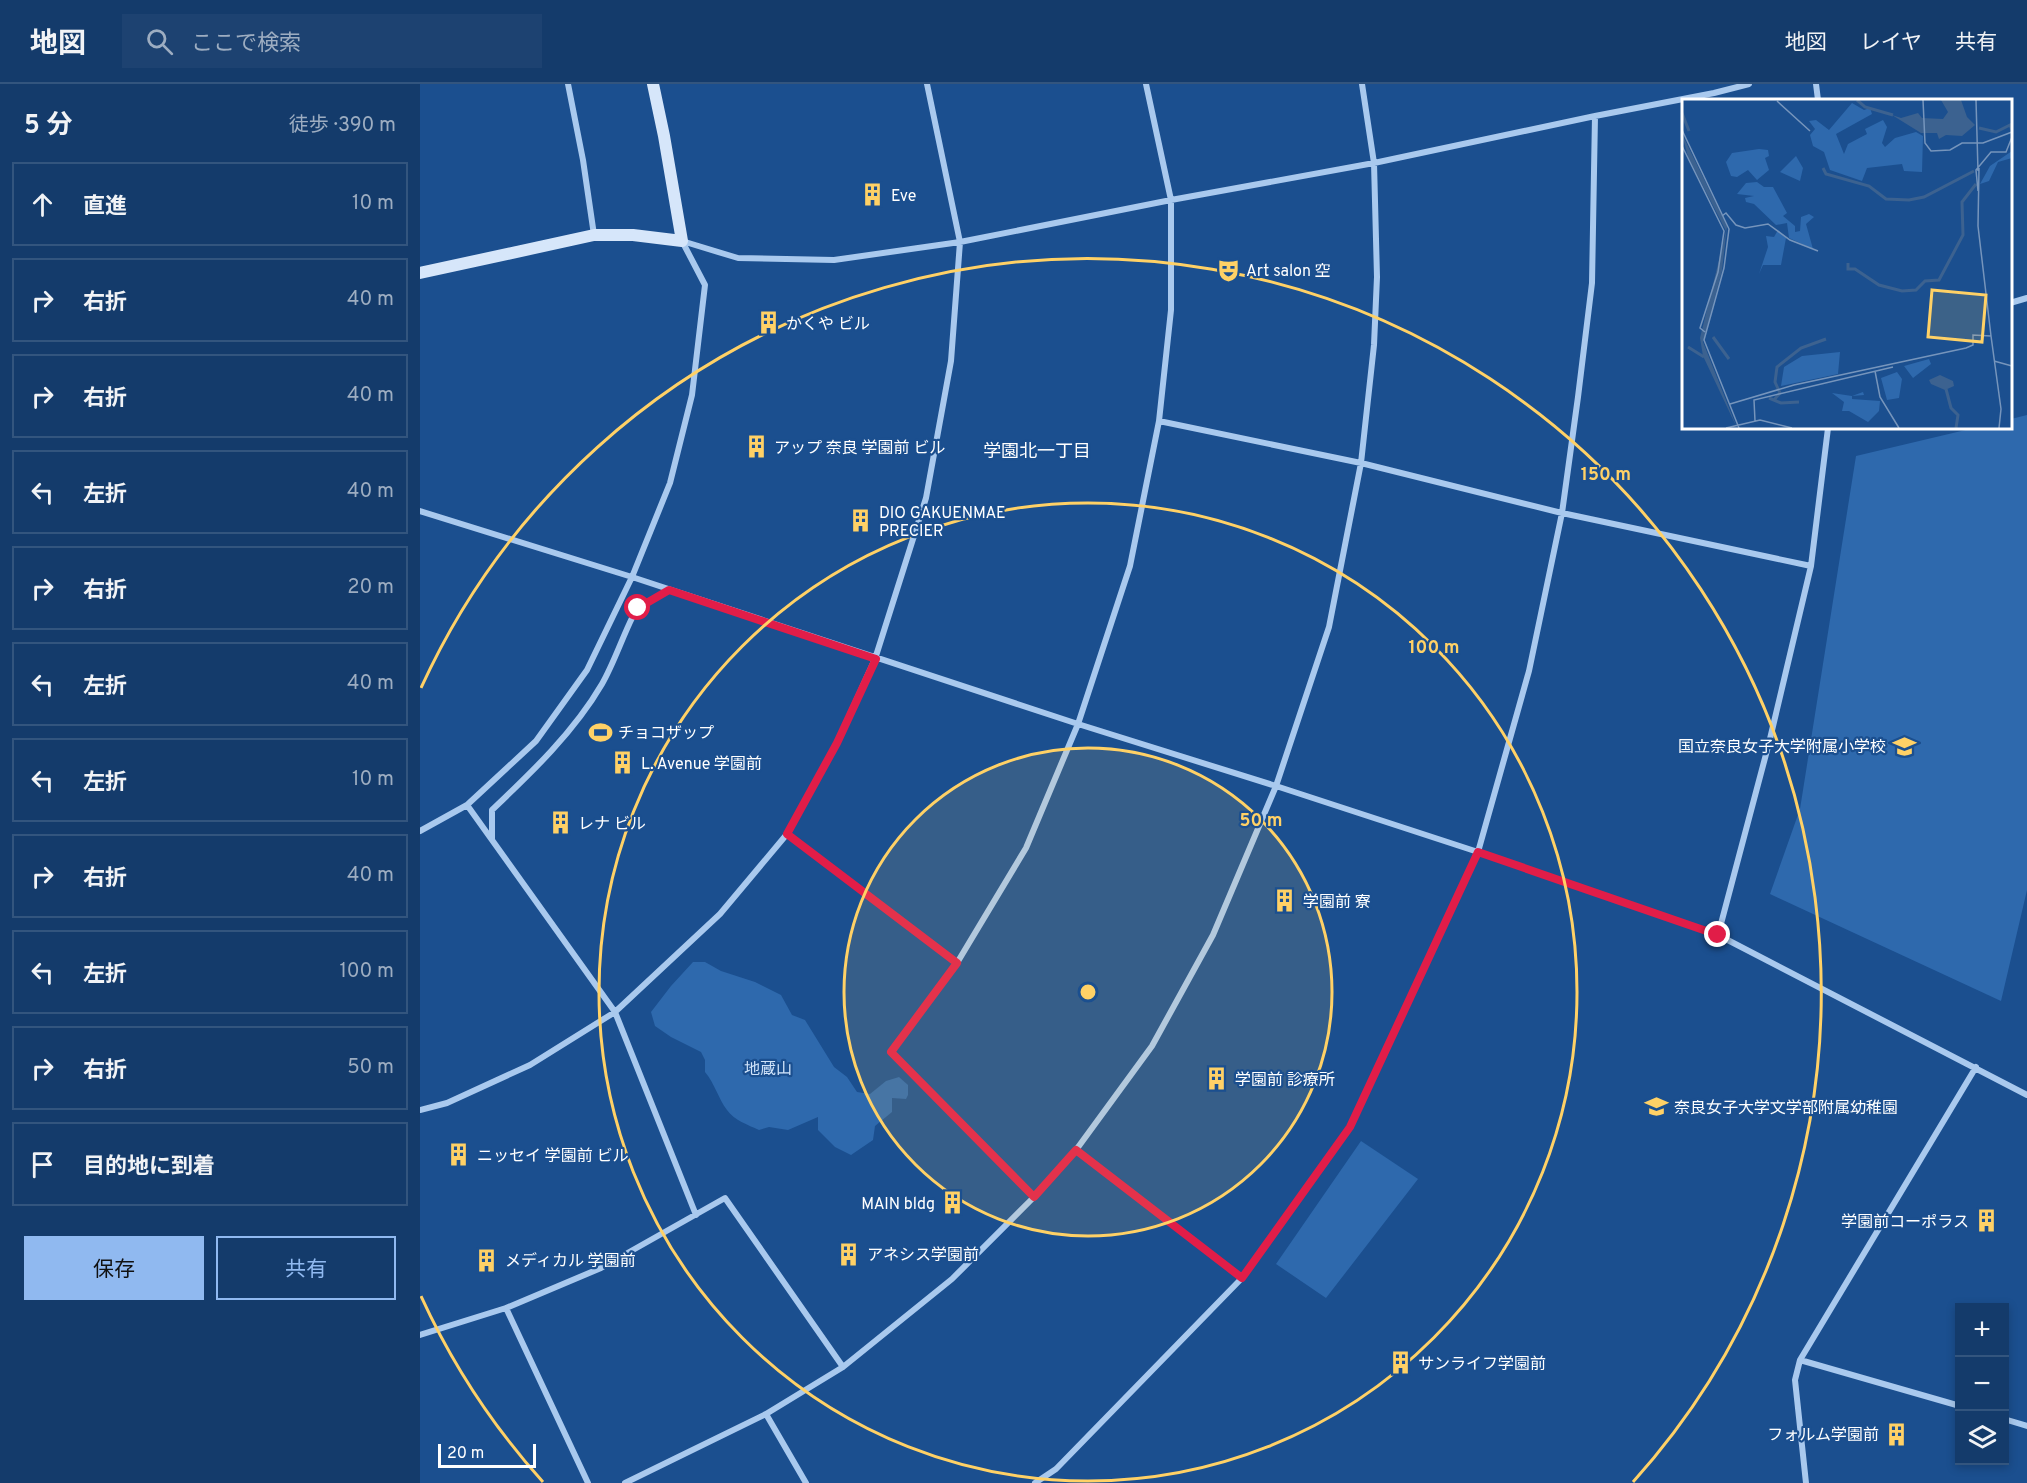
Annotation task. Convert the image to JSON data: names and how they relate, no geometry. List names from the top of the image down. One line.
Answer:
{"districts":["学園北一丁目"],"parks":["地蔵山"],"places":{"building":["Eve","かくや ビル","アップ 奈良 学園前 ビル","DIO GAKUENMAE PRECIER","L. Avenue 学園前","レナ ビル","学園前 寮","学園前 診療所","ニッセイ 学園前 ビル","MAIN bldg","学園前コーポラス","アネシス学園前","メディカル 学園前","サンライフ学園前","フォルム学園前"],"theatre":["Art salon 空"],"sports":["チョコザップ"],"school or university":["国立奈良女子大学附属小学校","奈良女子大学文学部附属幼稚園"]},"scale_bar":"20 m","page":{"header":"地図","search":"ここで検索","nav":["地図","レイヤ","共有"],"heading":["5 分","徒歩 · 390 m"],"list":[["直進","10 m"],["右折","40 m"],["右折","40 m"],["左折","40 m"],["右折","20 m"],["左折","40 m"],["左折","10 m"],["右折","40 m"],["左折","100 m"],["右折","50 m"],"目的地に到着"],"buttons":["保存","共有"],"map_buttons":["+","−"],"scale":"20 m"},"rings":["150 m","100 m","50 m"]}
